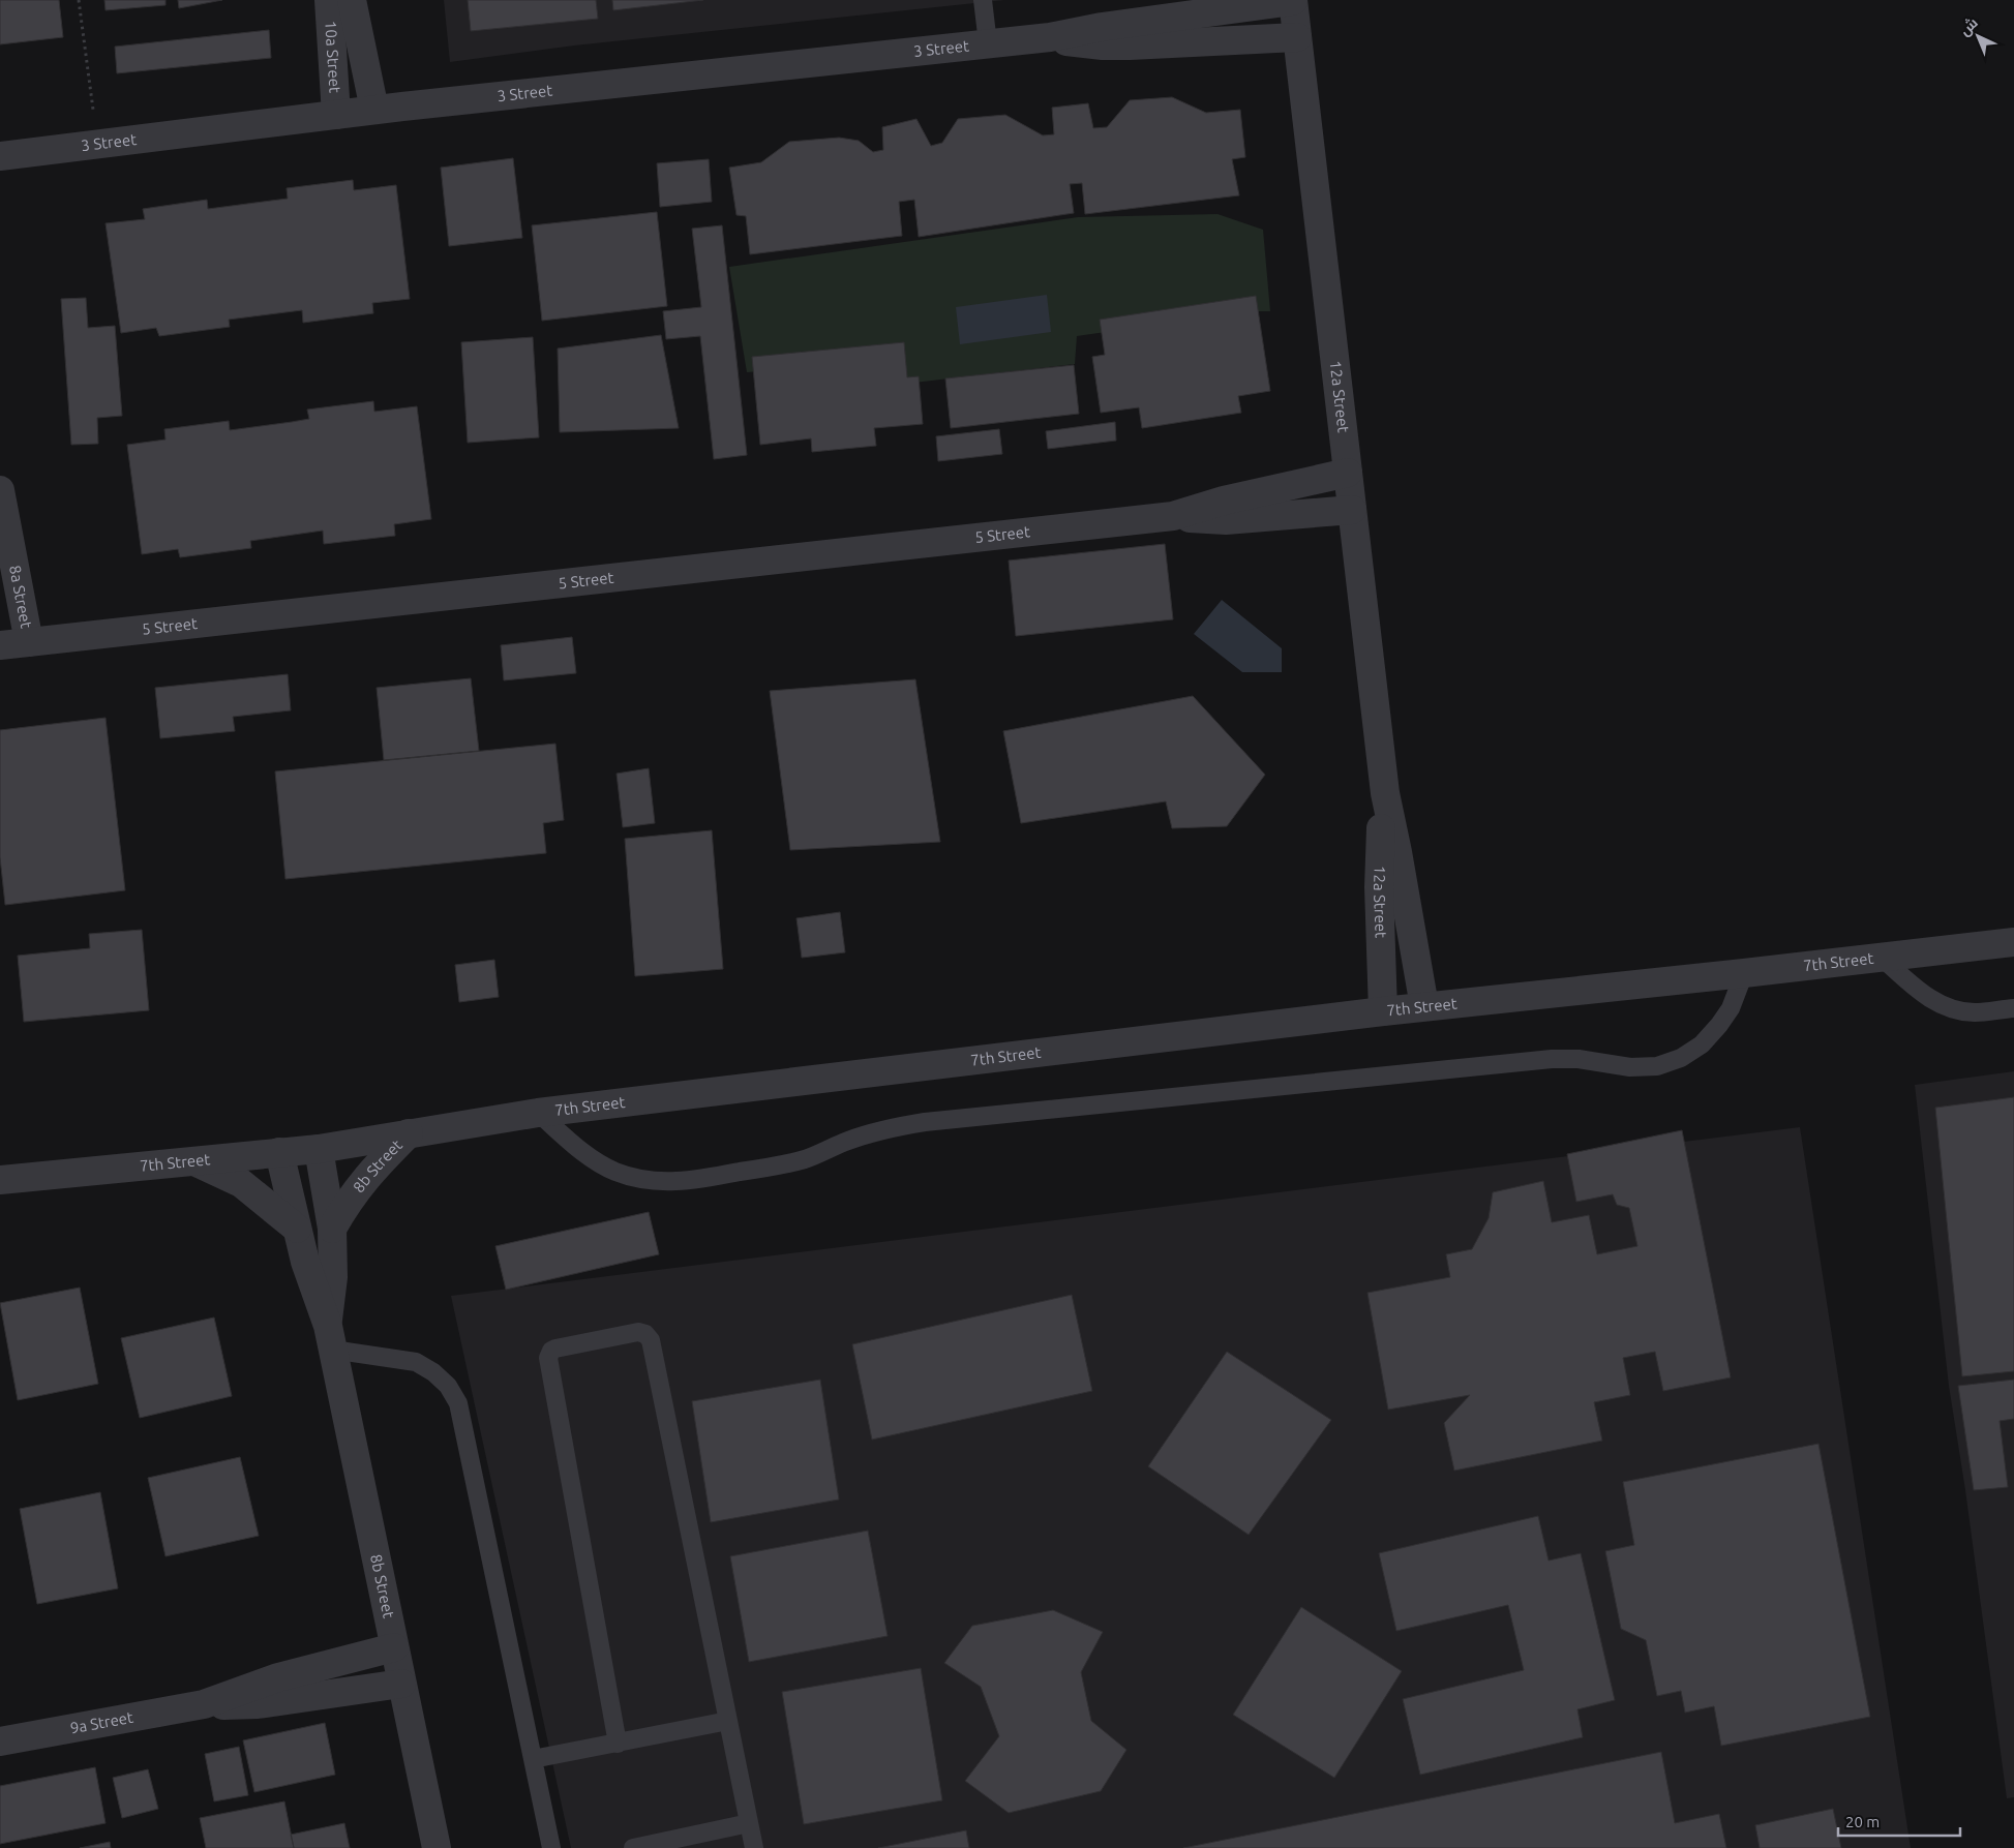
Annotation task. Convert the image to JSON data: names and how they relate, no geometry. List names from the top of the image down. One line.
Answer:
{"streets":{"street":["3 Street","10a Street","12a Street","5 Street","8a Street","7th Street","8b Street","9a Street"]},"crossings":[["3 Street","10a Street"],["3 Street","12a Street"],["12a Street","5 Street"],["12a Street","7th Street"],["5 Street","8a Street"],["7th Street","8b Street"],["8b Street","9a Street"]],"scale_bar":"20 m","north":"top left"}
